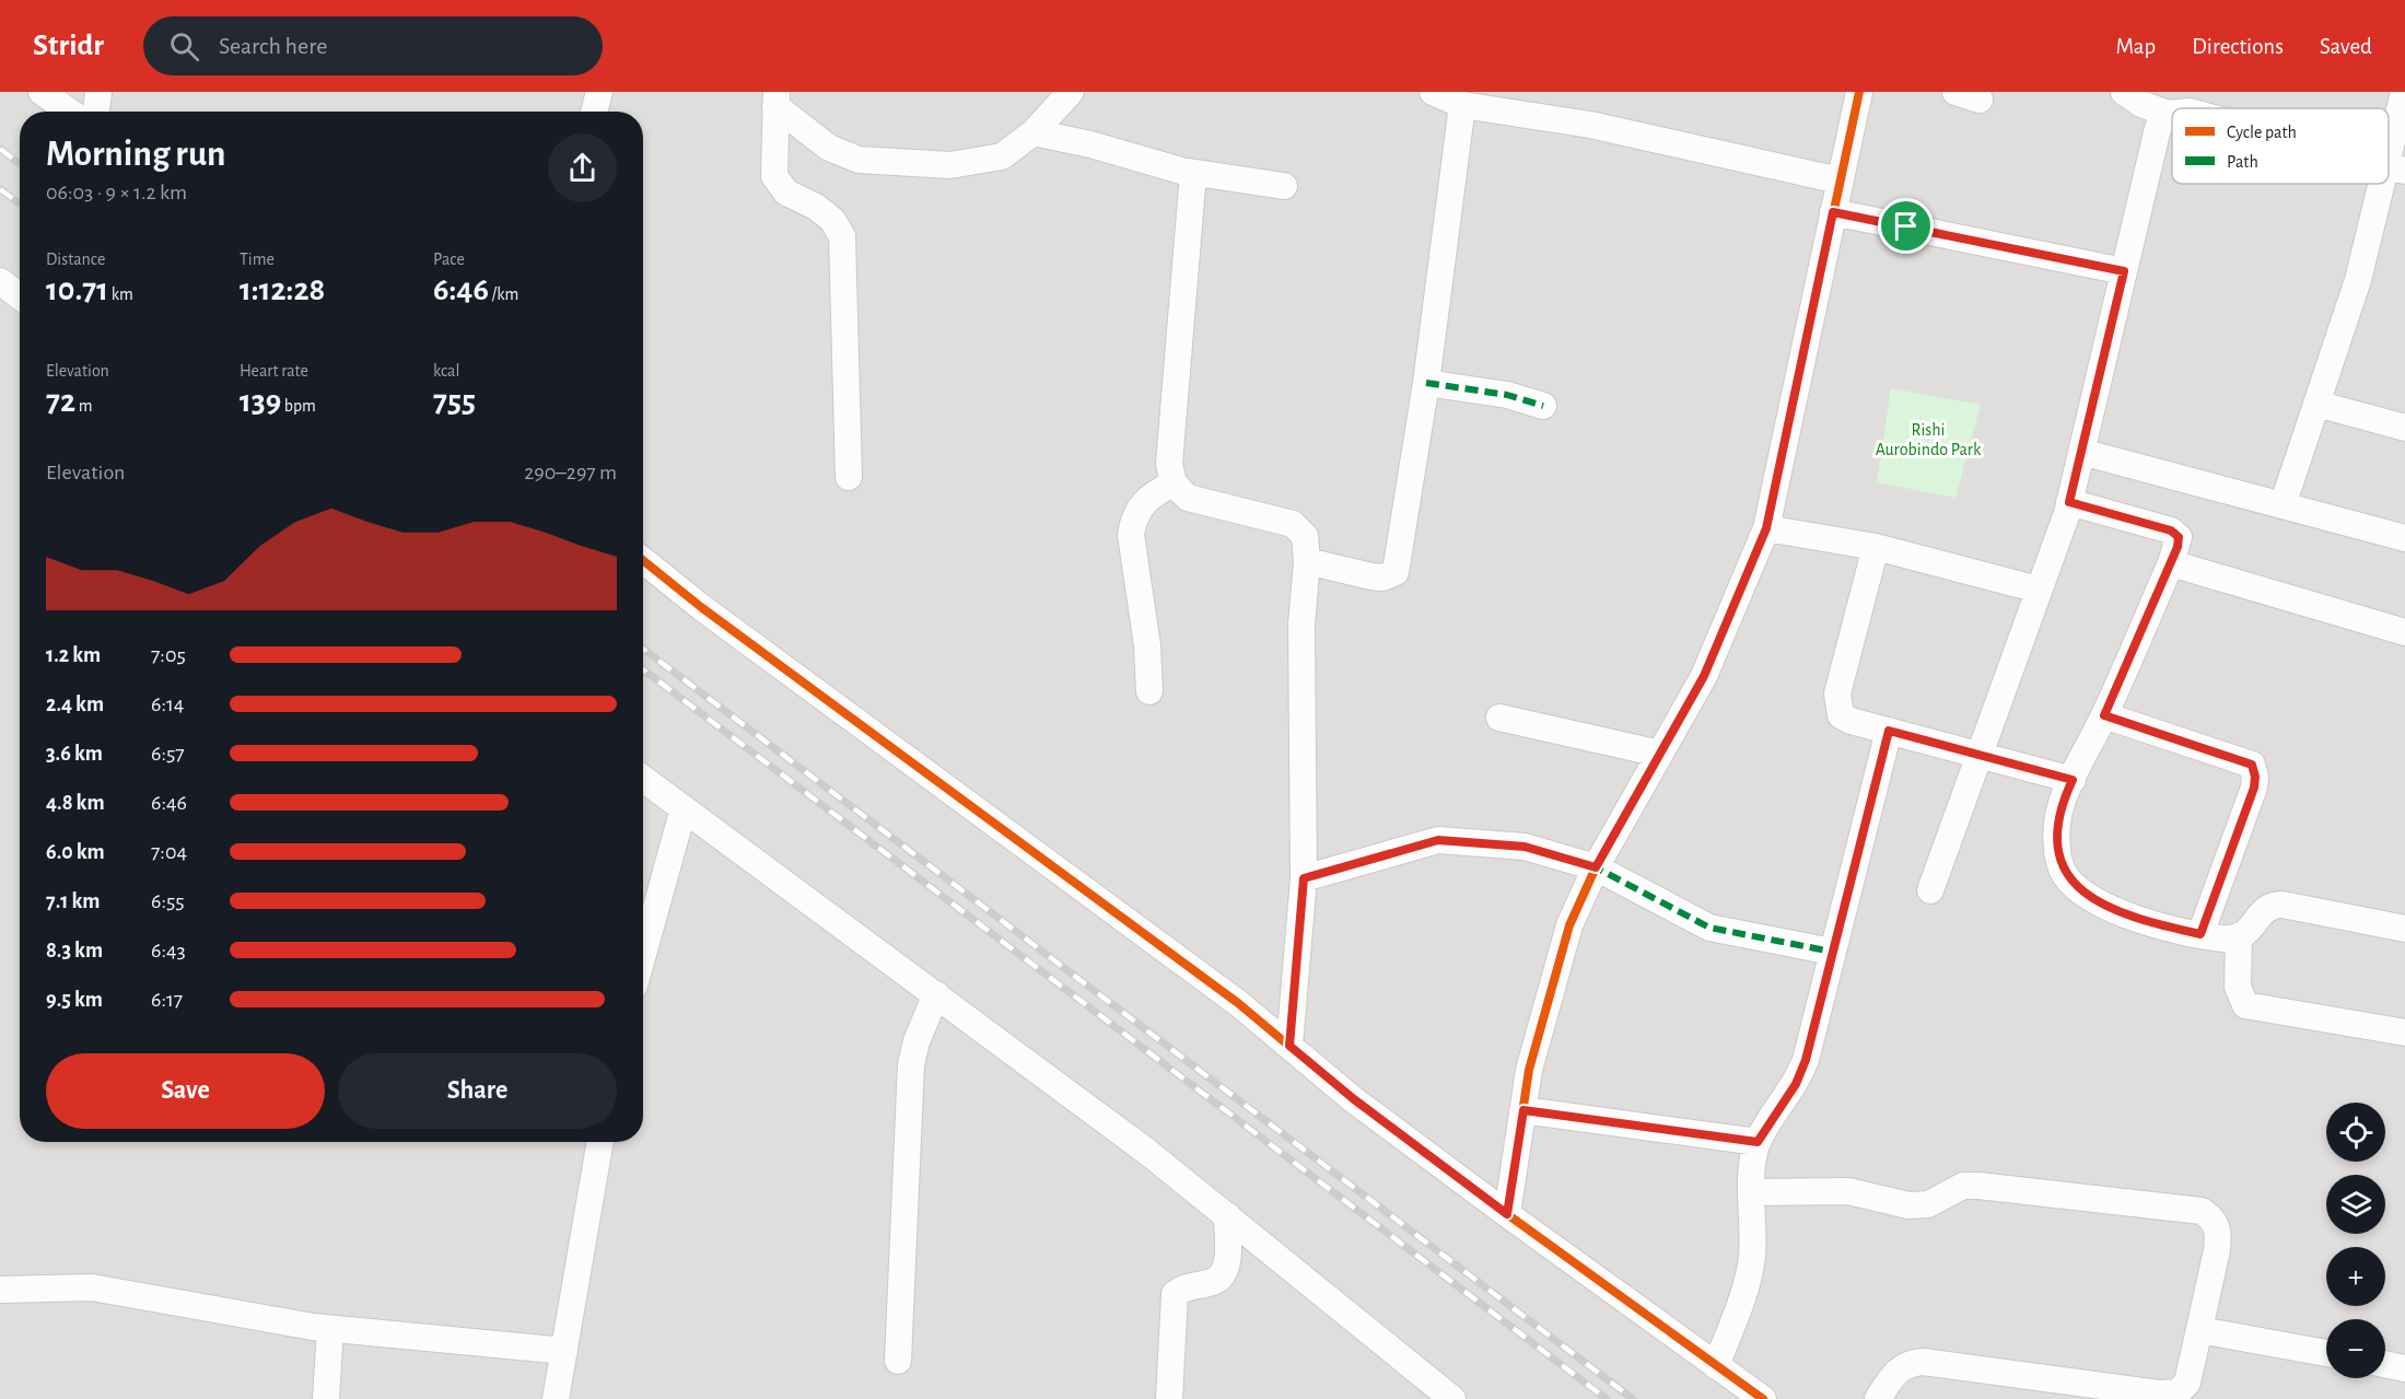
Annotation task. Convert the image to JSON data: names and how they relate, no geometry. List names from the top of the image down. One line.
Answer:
{"parks":["Rishi Aurobindo Park"],"legend":["Cycle path","Path"],"page":{"header":"Stridr","search":"Search here","nav":["Map","Directions","Saved"],"heading":["Morning run","06:03 · 9 × 1.2 km"],"stats":[["Distance","10.71 km"],["Time","1:12:28"],["Pace","6:46 /km"],["Elevation","72 m"],["Heart rate","139 bpm"],["kcal","755"]],"chart":["Elevation","290–297 m"],"list":[{"name":"1.2 km","note":"7:05"},{"name":"2.4 km","note":"6:14"},{"name":"3.6 km","note":"6:57"},{"name":"4.8 km","note":"6:46"},{"name":"6.0 km","note":"7:04"},{"name":"7.1 km","note":"6:55"},{"name":"8.3 km","note":"6:43"},{"name":"9.5 km","note":"6:17"}],"buttons":["Save","Share"],"map_buttons":["+","−"]}}
